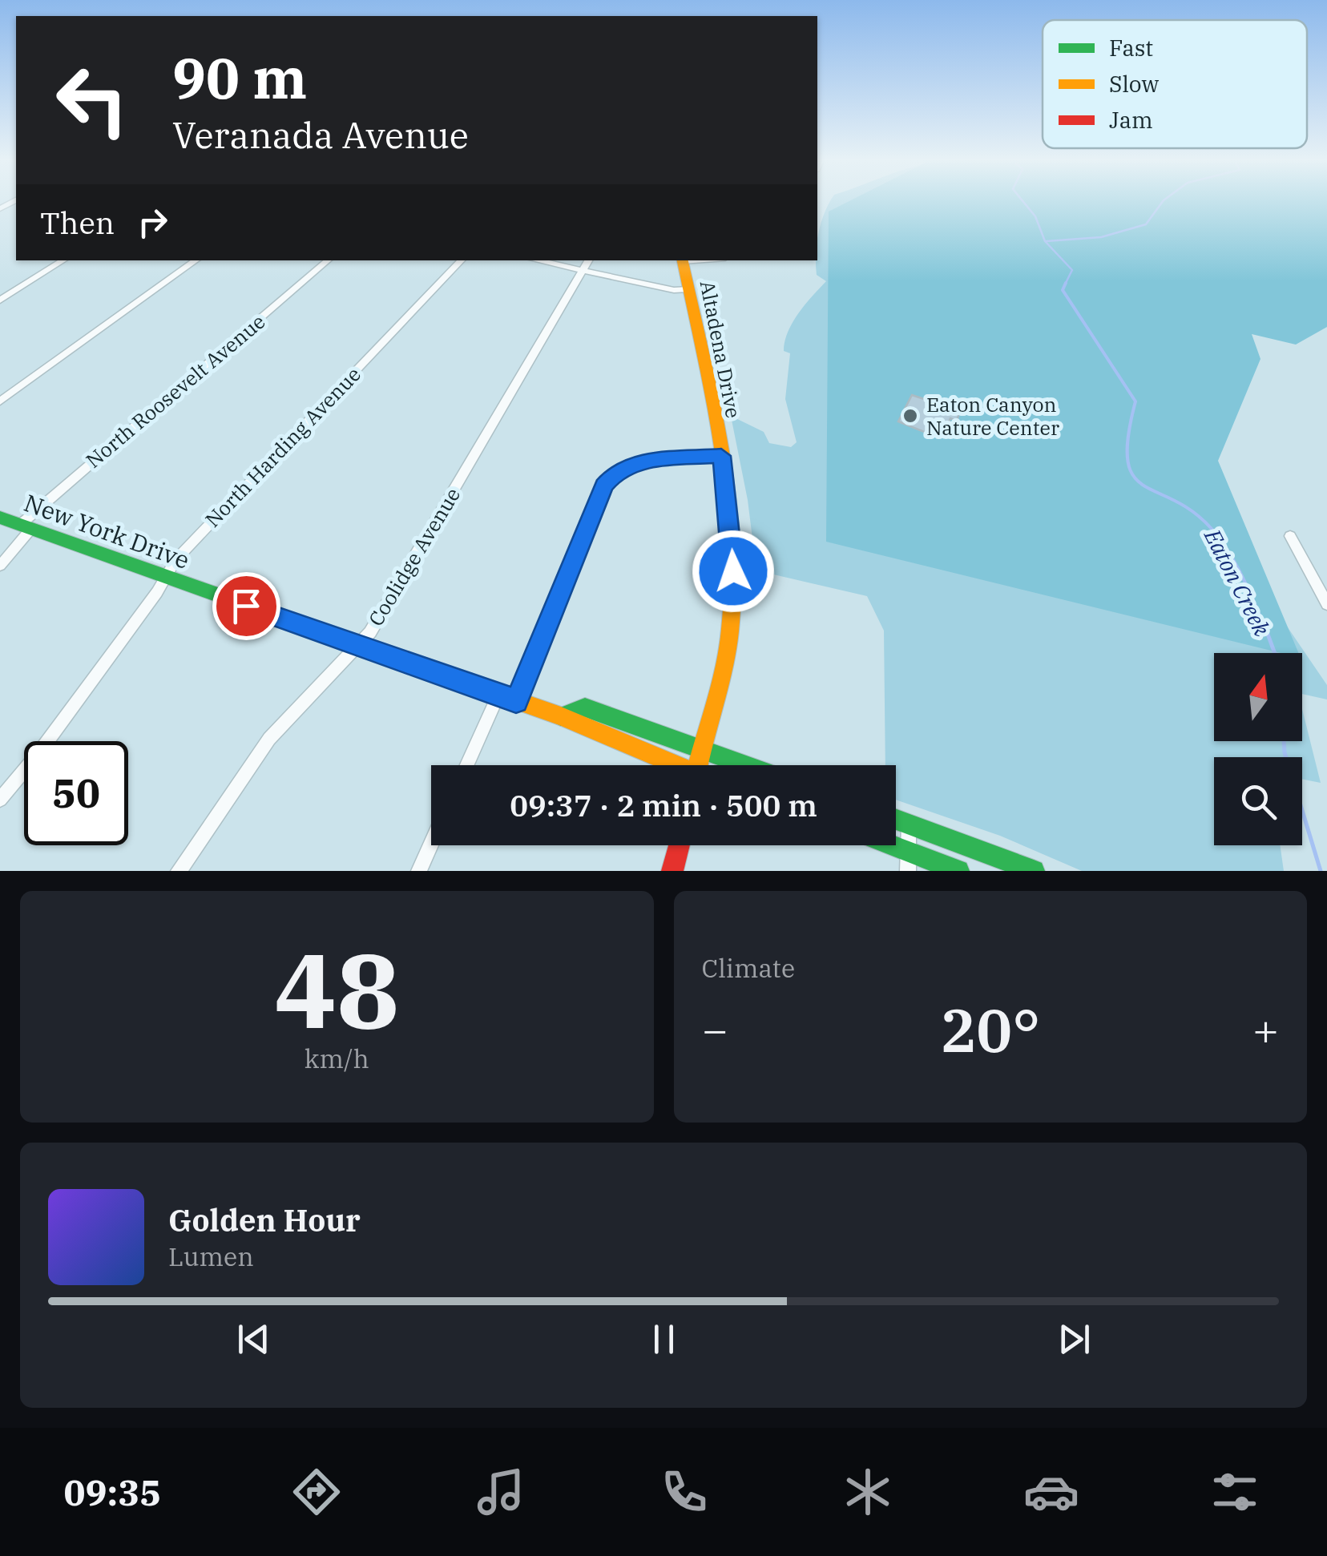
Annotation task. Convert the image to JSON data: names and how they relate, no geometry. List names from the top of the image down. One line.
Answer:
{"streets":{"main road":["Altadena Drive","New York Drive"],"street":["North Roosevelt Avenue","North Harding Avenue","Coolidge Avenue"]},"crossings":[["Altadena Drive","New York Drive"],["North Roosevelt Avenue","New York Drive"],["North Harding Avenue","New York Drive"],["New York Drive","Coolidge Avenue"]],"water":["Eaton Creek"],"places":["Eaton Canyon Nature Center"],"legend":["Fast","Slow","Jam"],"north":"top","page":{"turn":["90 m","Veranada Avenue"],"then":"Then","limit":"50","trip":"09:37 · 2 min · 500 m","tile":[["48","km/h"],"Climate"],"heat":["−","20°","+"],"song":["Golden Hour","Lumen"],"tabs":"09:35"}}
